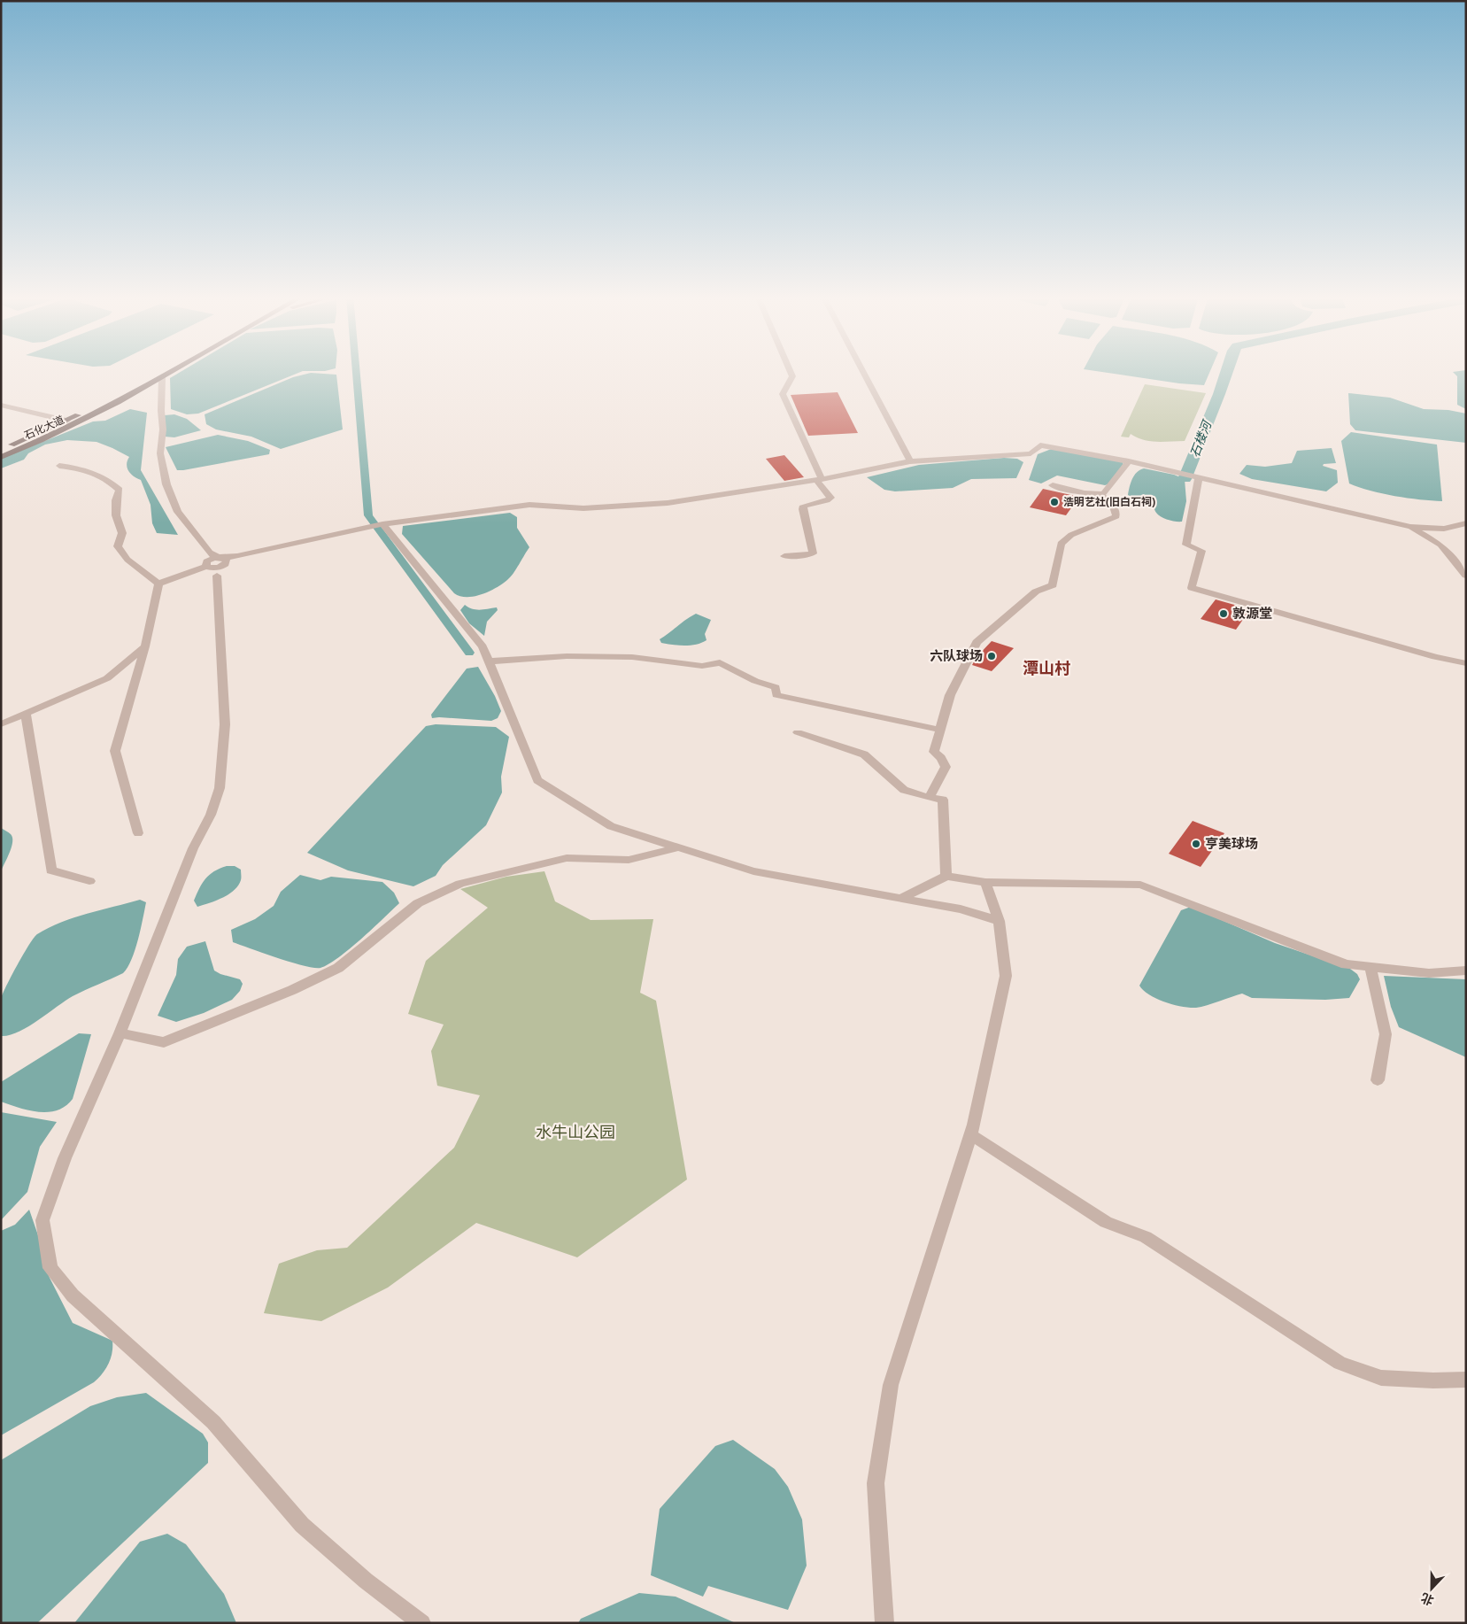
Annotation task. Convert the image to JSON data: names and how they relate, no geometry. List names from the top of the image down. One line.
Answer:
{"streets":{"main road":["石化大道"]},"districts":["潭山村"],"water":["石楼河"],"parks":["水牛山公园"],"places":["浩明艺社(旧白石祠)","敦源堂","六队球场","亨美球场"],"north":"bottom"}
